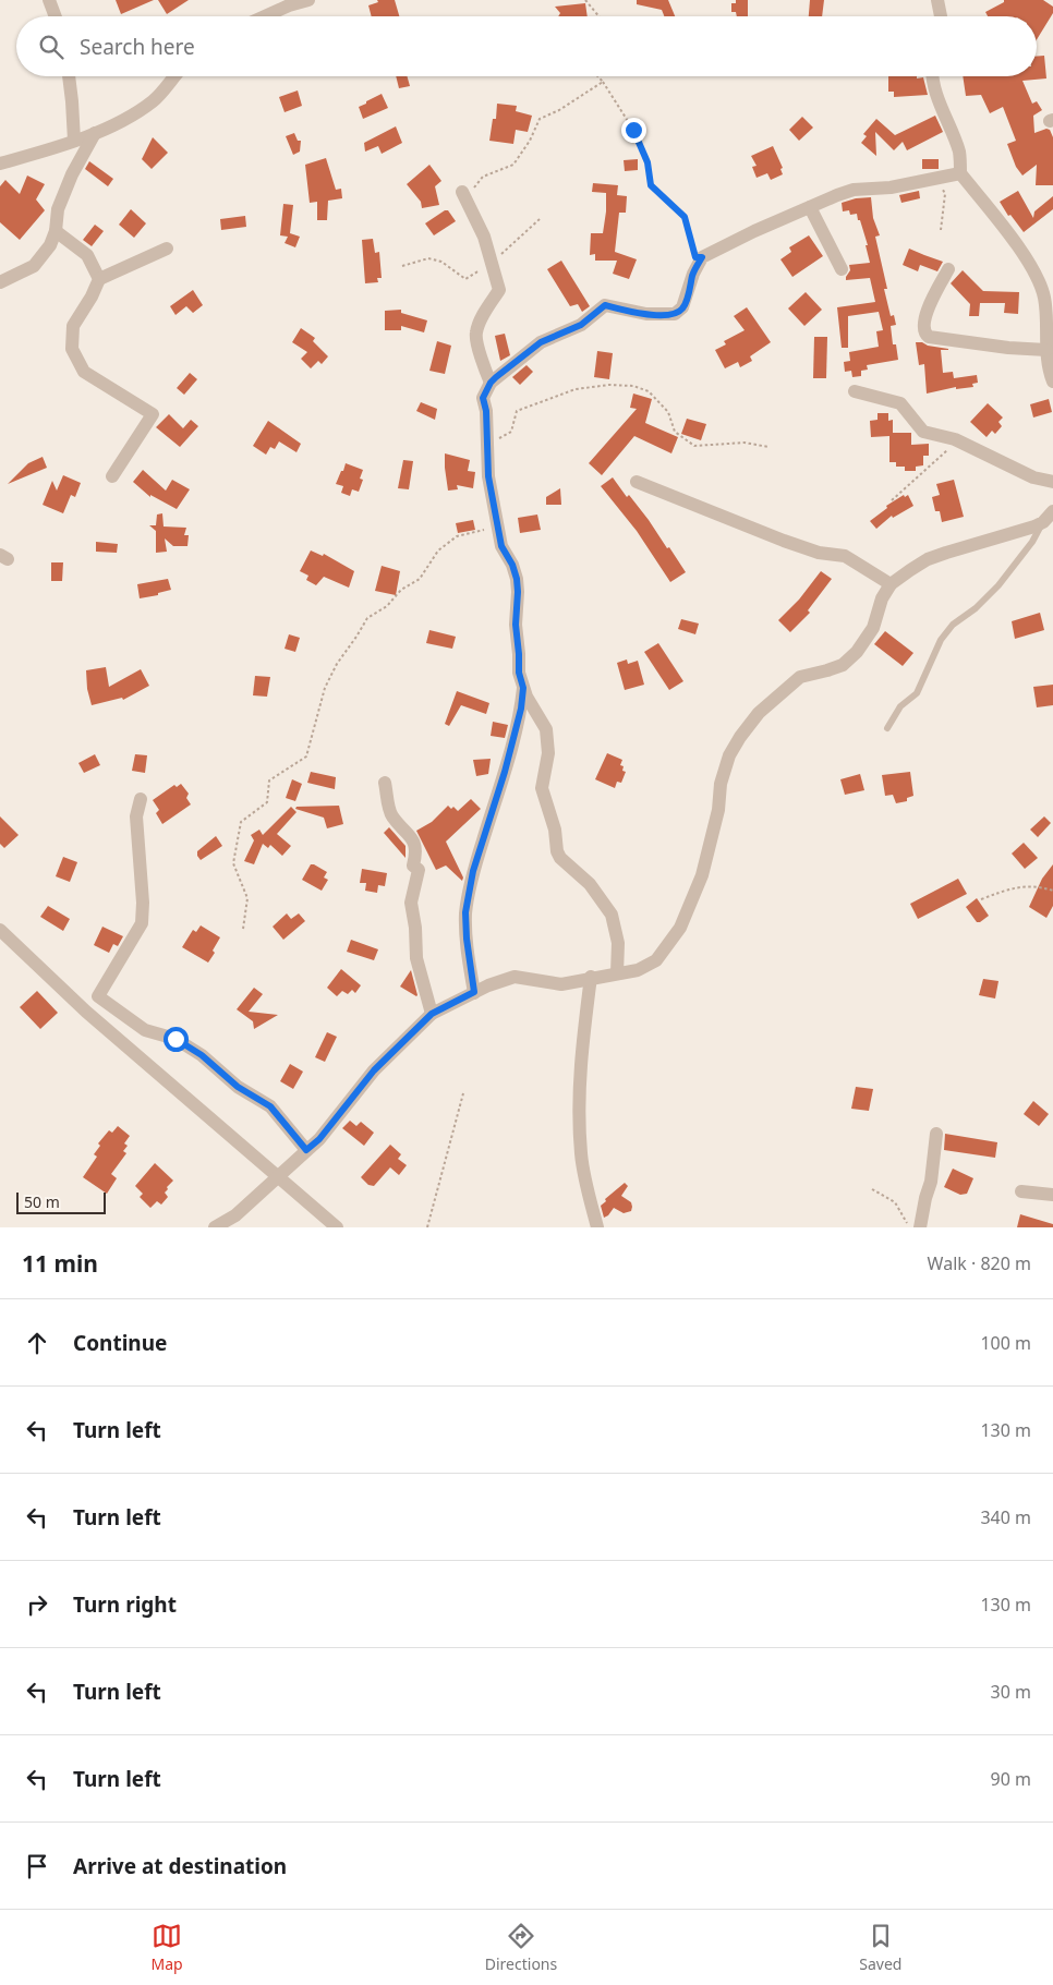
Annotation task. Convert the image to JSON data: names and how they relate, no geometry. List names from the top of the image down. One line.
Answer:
{"scale_bar":"50 m","page":{"search":"Search here","scale":"50 m","heading":["11 min","Walk · 820 m"],"list":[["Continue","100 m"],["Turn left","130 m"],["Turn left","340 m"],["Turn right","130 m"],["Turn left","30 m"],["Turn left","90 m"],"Arrive at destination"],"nav":["Map","Directions","Saved"]}}
